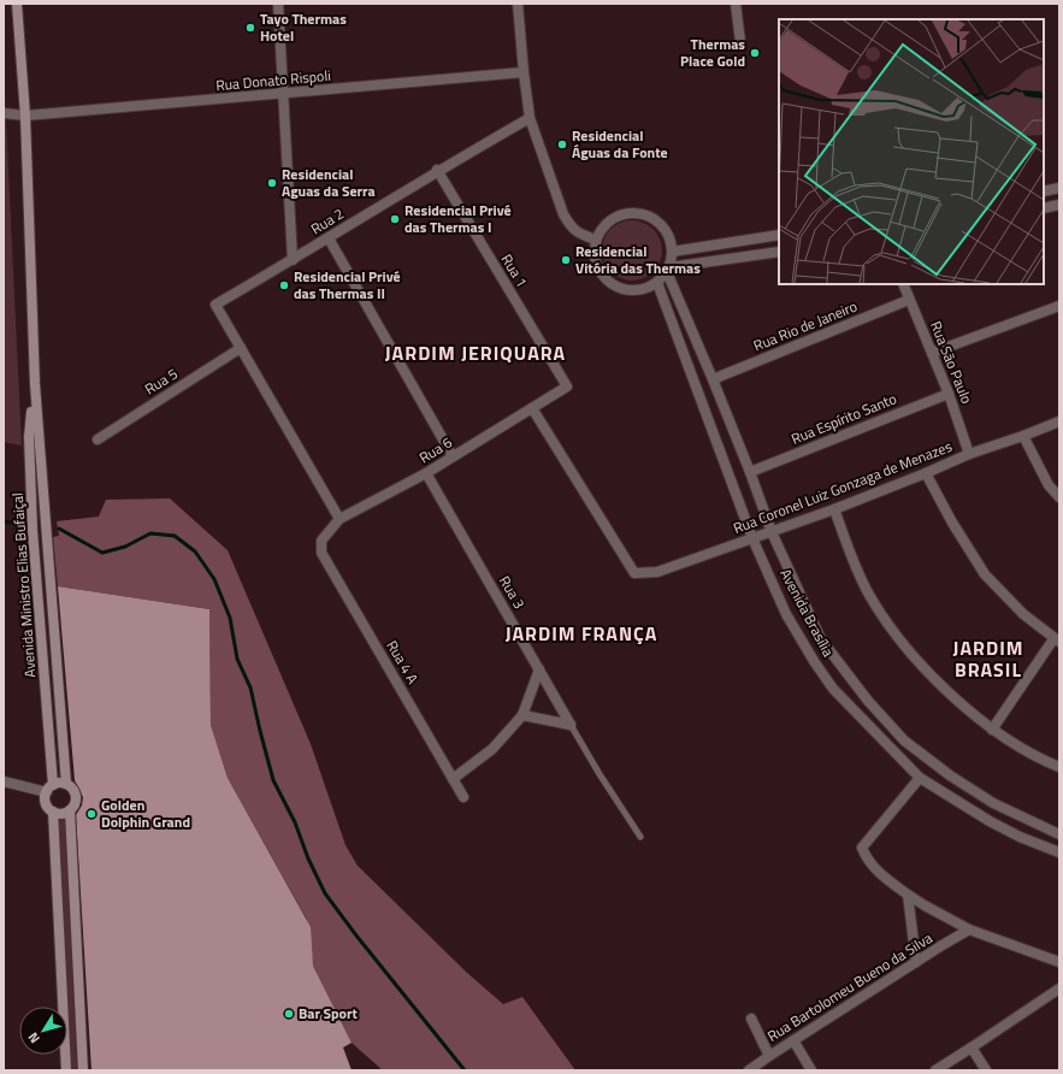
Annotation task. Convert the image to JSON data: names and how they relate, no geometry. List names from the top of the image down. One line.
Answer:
{"streets":{"main road":["Avenida Ministro Elias Bufaiçal"],"street":["Rua Donato Rispoli","Rua 2","Rua 1","Rua Rio de Janeiro","Rua São Paulo","Rua 5","Rua Espírito Santo","Rua 6","Rua Coronel Luiz Gonzaga de Menazes","Rua 3","Avenida Brasília","Rua 4 A","Rua Bartolomeu Bueno da Silva"]},"crossings":[["Rua Donato Rispoli","Avenida Ministro Elias Bufaiçal"],["Rua 2","Rua 1"],["Rua 2","Rua 5"],["Rua 1","Rua 6"],["Rua Rio de Janeiro","Rua São Paulo"],["Rua Rio de Janeiro","Avenida Brasília"],["Rua São Paulo","Rua Espírito Santo"],["Rua São Paulo","Rua Coronel Luiz Gonzaga de Menazes"],["Rua Espírito Santo","Avenida Brasília"],["Rua 6","Rua Coronel Luiz Gonzaga de Menazes"],["Rua 6","Rua 3"],["Rua 6","Rua 4 A"],["Rua Coronel Luiz Gonzaga de Menazes","Avenida Brasília"]],"districts":["JARDIM JERIQUARA","JARDIM FRANÇA","JARDIM BRASIL"],"places":["Tayo Thermas Hotel","Thermas Place Gold","Residencial Águas da Fonte","Residencial Aguas da Serra","Residencial Privé das Thermas I","Residencial Vitória das Thermas","Residencial Privé das Thermas II","Golden Dolphin Grand","Bar Sport"],"north":"bottom left"}
